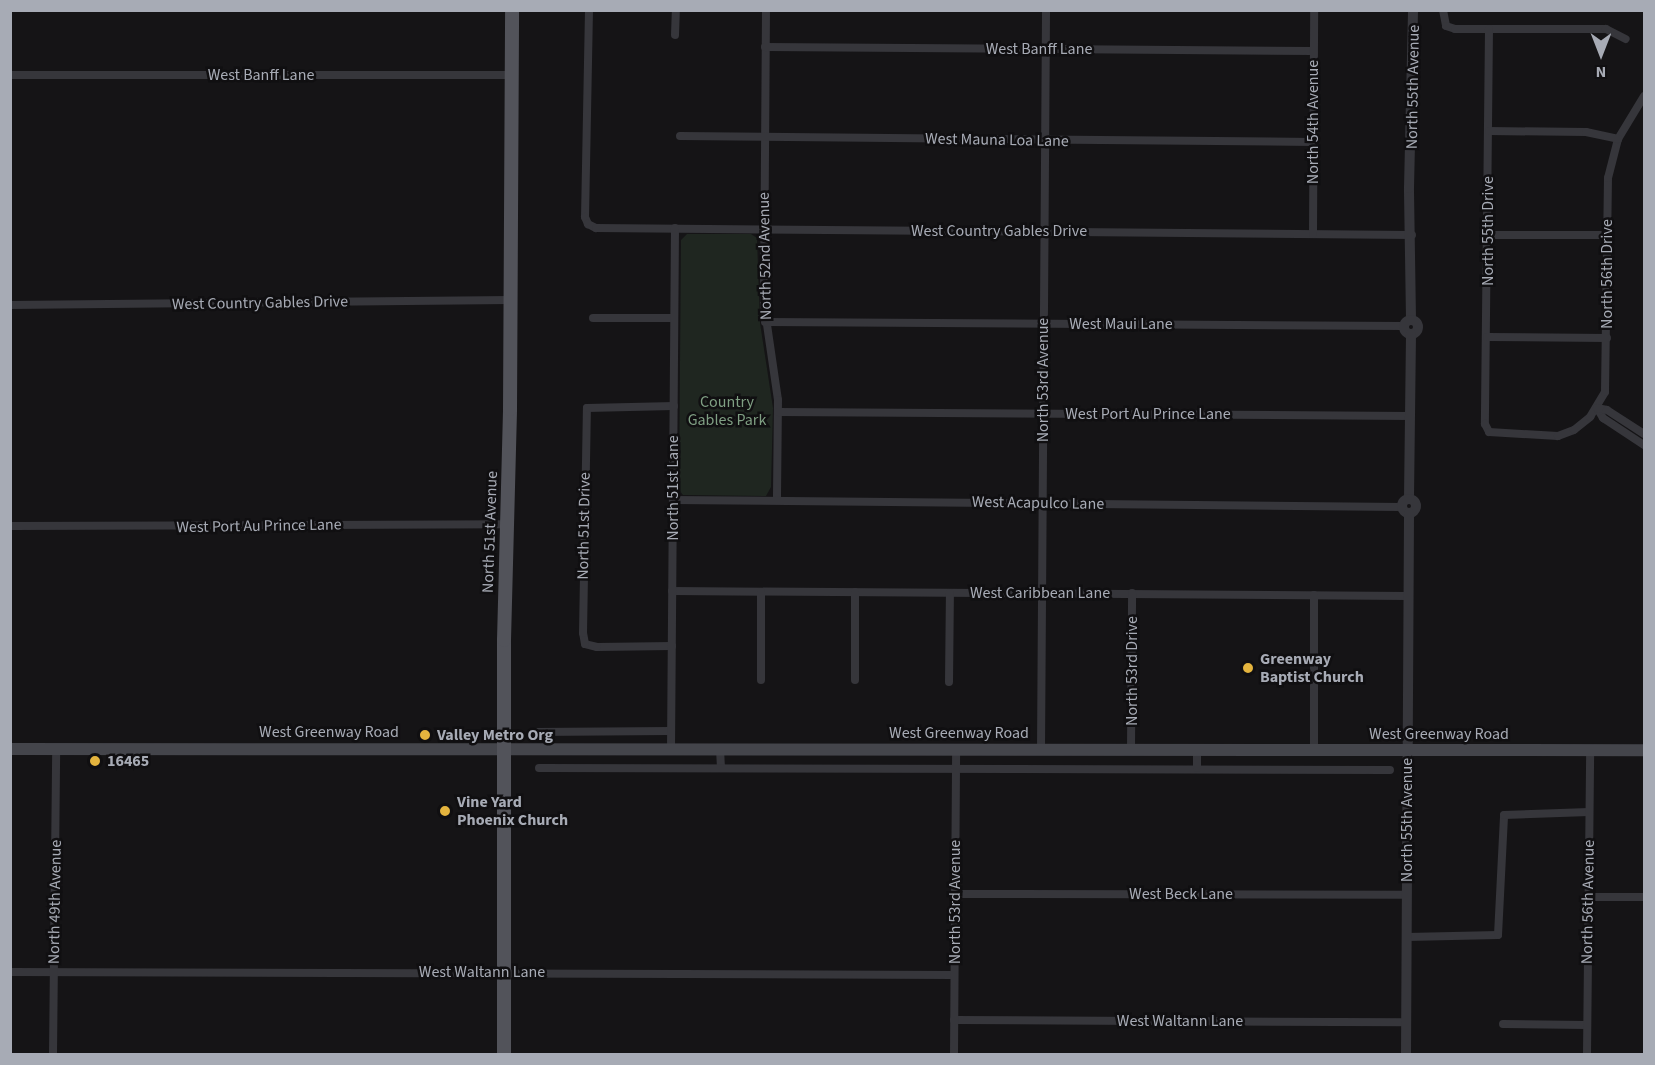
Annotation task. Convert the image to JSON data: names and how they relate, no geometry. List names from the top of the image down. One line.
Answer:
{"streets":{"main road":["North 51st Avenue","West Greenway Road"],"street":["West Banff Lane","North 55th Avenue","North 54th Avenue","West Mauna Loa Lane","West Country Gables Drive","North 55th Drive","North 52nd Avenue","North 56th Drive","West Maui Lane","North 53rd Avenue","West Port Au Prince Lane","North 51st Lane","West Acapulco Lane","North 51st Drive","West Caribbean Lane","North 53rd Drive","West Beck Lane","North 49th Avenue","North 56th Avenue","West Waltann Lane"]},"crossings":[["West Banff Lane","North 54th Avenue"],["West Banff Lane","North 52nd Avenue"],["West Banff Lane","North 53rd Avenue"],["West Banff Lane","North 51st Avenue"],["North 55th Avenue","West Country Gables Drive"],["North 55th Avenue","West Maui Lane"],["North 55th Avenue","West Port Au Prince Lane"],["North 55th Avenue","West Acapulco Lane"],["North 55th Avenue","West Caribbean Lane"],["North 55th Avenue","West Greenway Road"],["North 55th Avenue","West Beck Lane"],["North 55th Avenue","West Waltann Lane"],["North 54th Avenue","West Mauna Loa Lane"],["North 54th Avenue","West Country Gables Drive"],["West Mauna Loa Lane","North 52nd Avenue"],["West Mauna Loa Lane","North 53rd Avenue"],["West Country Gables Drive","North 52nd Avenue"],["West Country Gables Drive","North 53rd Avenue"],["West Country Gables Drive","North 51st Lane"],["West Country Gables Drive","North 51st Avenue"],["North 55th Drive","North 56th Drive"],["North 52nd Avenue","West Maui Lane"],["North 52nd Avenue","West Port Au Prince Lane"],["North 52nd Avenue","West Acapulco Lane"],["West Maui Lane","North 53rd Avenue"],["North 53rd Avenue","West Port Au Prince Lane"],["North 53rd Avenue","West Acapulco Lane"],["North 53rd Avenue","West Caribbean Lane"],["North 53rd Avenue","West Greenway Road"],["North 53rd Avenue","West Beck Lane"],["North 53rd Avenue","West Waltann Lane"],["West Port Au Prince Lane","North 51st Avenue"],["North 51st Lane","West Acapulco Lane"],["North 51st Lane","North 51st Drive"],["North 51st Lane","West Caribbean Lane"],["North 51st Lane","West Greenway Road"],["North 51st Avenue","West Greenway Road"],["North 51st Avenue","West Waltann Lane"],["West Caribbean Lane","North 53rd Drive"],["North 53rd Drive","West Greenway Road"],["West Greenway Road","North 49th Avenue"],["West Greenway Road","North 56th Avenue"],["North 49th Avenue","West Waltann Lane"]],"parks":["Country Gables Park"],"places":["Greenway Baptist Church","Valley Metro Org","16465","Vine Yard Phoenix Church"],"north":"bottom"}
